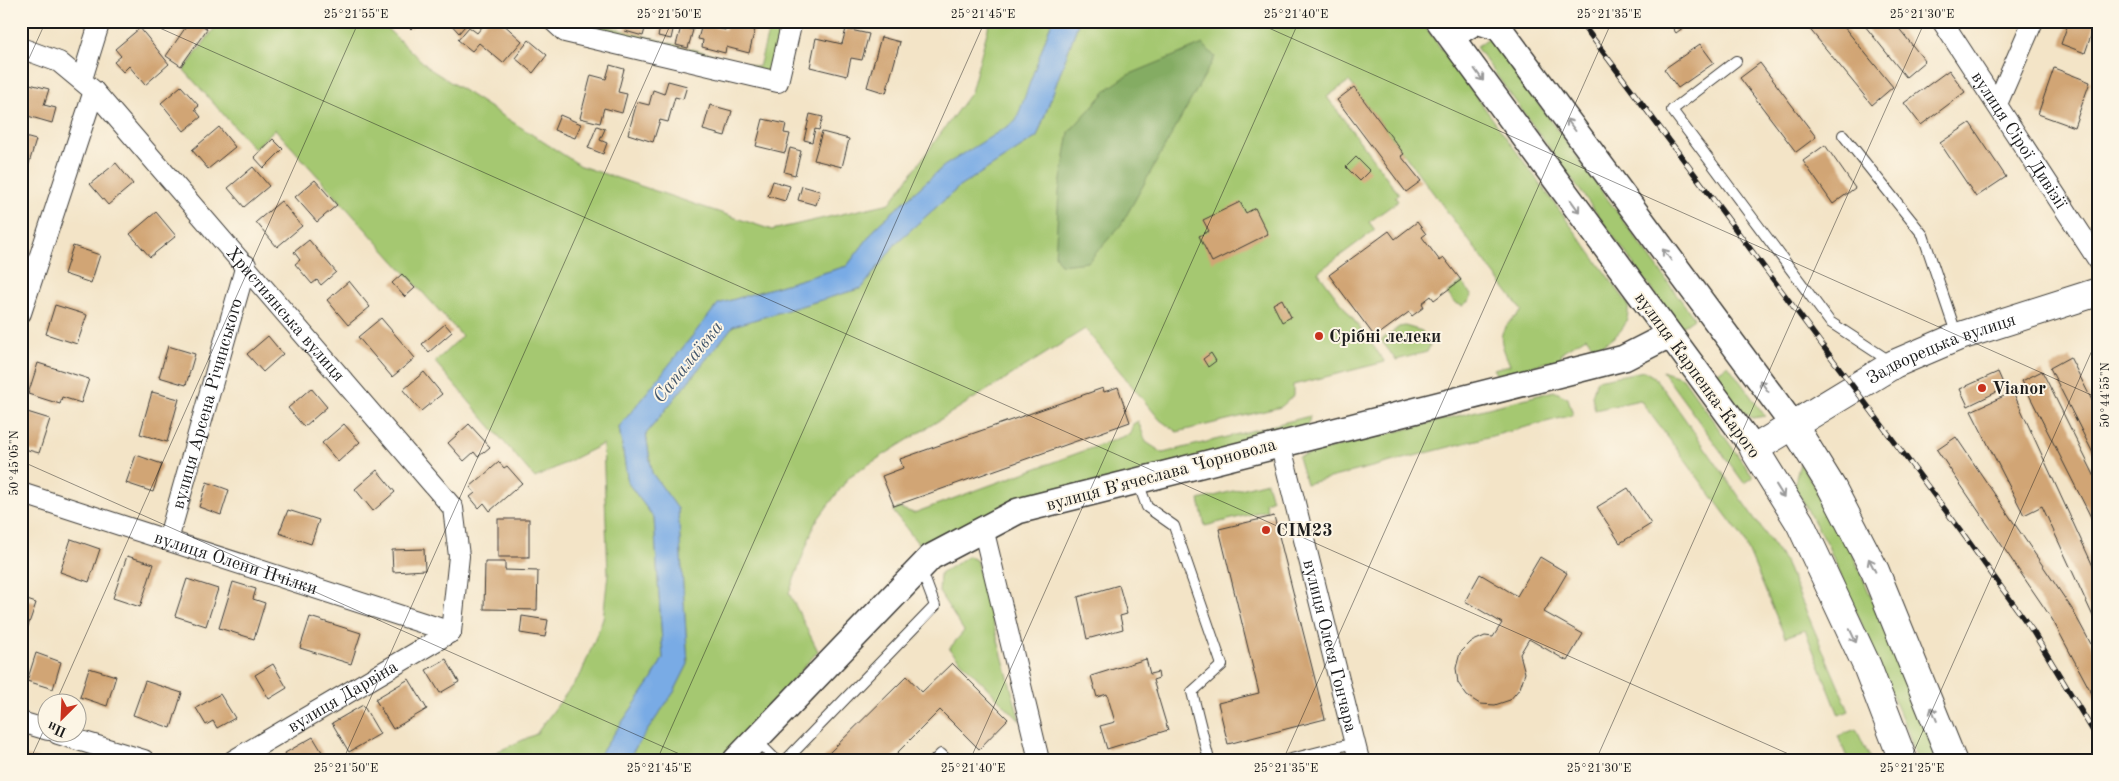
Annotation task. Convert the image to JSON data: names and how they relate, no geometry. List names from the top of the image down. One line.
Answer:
{"streets":{"main road":["Задворецька вулиця","вулиця Карпенка-Карого"],"street":["вулиця Сірої Дивізії","Християнська вулиця","вулиця Арсена Річинського","вулиця Вʼячеслава Чорновола","вулиця Олени Пчілки","вулиця Олеся Гончара","вулиця Дарвіна"]},"crossings":[["Християнська вулиця","вулиця Арсена Річинського"],["Християнська вулиця","вулиця Олени Пчілки"],["Християнська вулиця","вулиця Дарвіна"],["Задворецька вулиця","вулиця Карпенка-Карого"],["вулиця Карпенка-Карого","вулиця Вʼячеслава Чорновола"],["вулиця Арсена Річинського","вулиця Олени Пчілки"],["вулиця Вʼячеслава Чорновола","вулиця Олеся Гончара"],["вулиця Олени Пчілки","вулиця Дарвіна"]],"water":["Сапалаївка"],"places":["Срібні лелеки","Vianor","СІМ23"],"north":"bottom left","coordinates":["25°21'55\"E","25°21'50\"E","25°21'45\"E","25°21'40\"E","25°21'35\"E","25°21'30\"E","50°44'55\"N","50°45'05\"N","25°21'25\"E"]}
